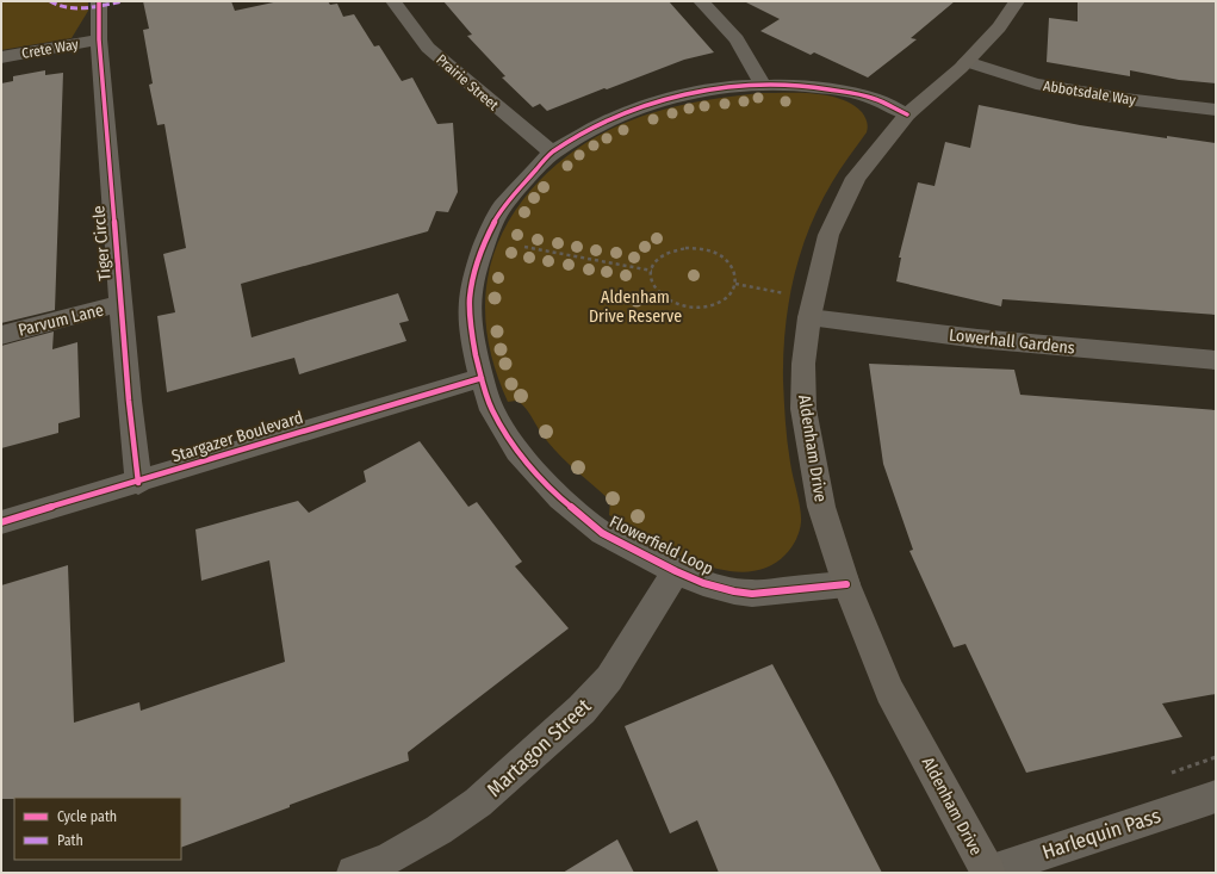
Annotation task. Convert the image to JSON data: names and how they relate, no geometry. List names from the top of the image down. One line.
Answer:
{"streets":{"street":["Crete Way","Prairie Street","Abbotsdale Way","Tiger Circle","Parvum Lane","Lowerhall Gardens","Stargazer Boulevard","Aldenham Drive","Flowerfield Loop","Martagon Street","Harlequin Pass"]},"crossings":[["Crete Way","Tiger Circle"],["Prairie Street","Flowerfield Loop"],["Abbotsdale Way","Aldenham Drive"],["Tiger Circle","Parvum Lane"],["Tiger Circle","Stargazer Boulevard"],["Lowerhall Gardens","Aldenham Drive"],["Stargazer Boulevard","Flowerfield Loop"],["Aldenham Drive","Flowerfield Loop"],["Aldenham Drive","Harlequin Pass"],["Flowerfield Loop","Martagon Street"]],"parks":["Aldenham Drive Reserve"],"legend":["Cycle path","Path"]}
